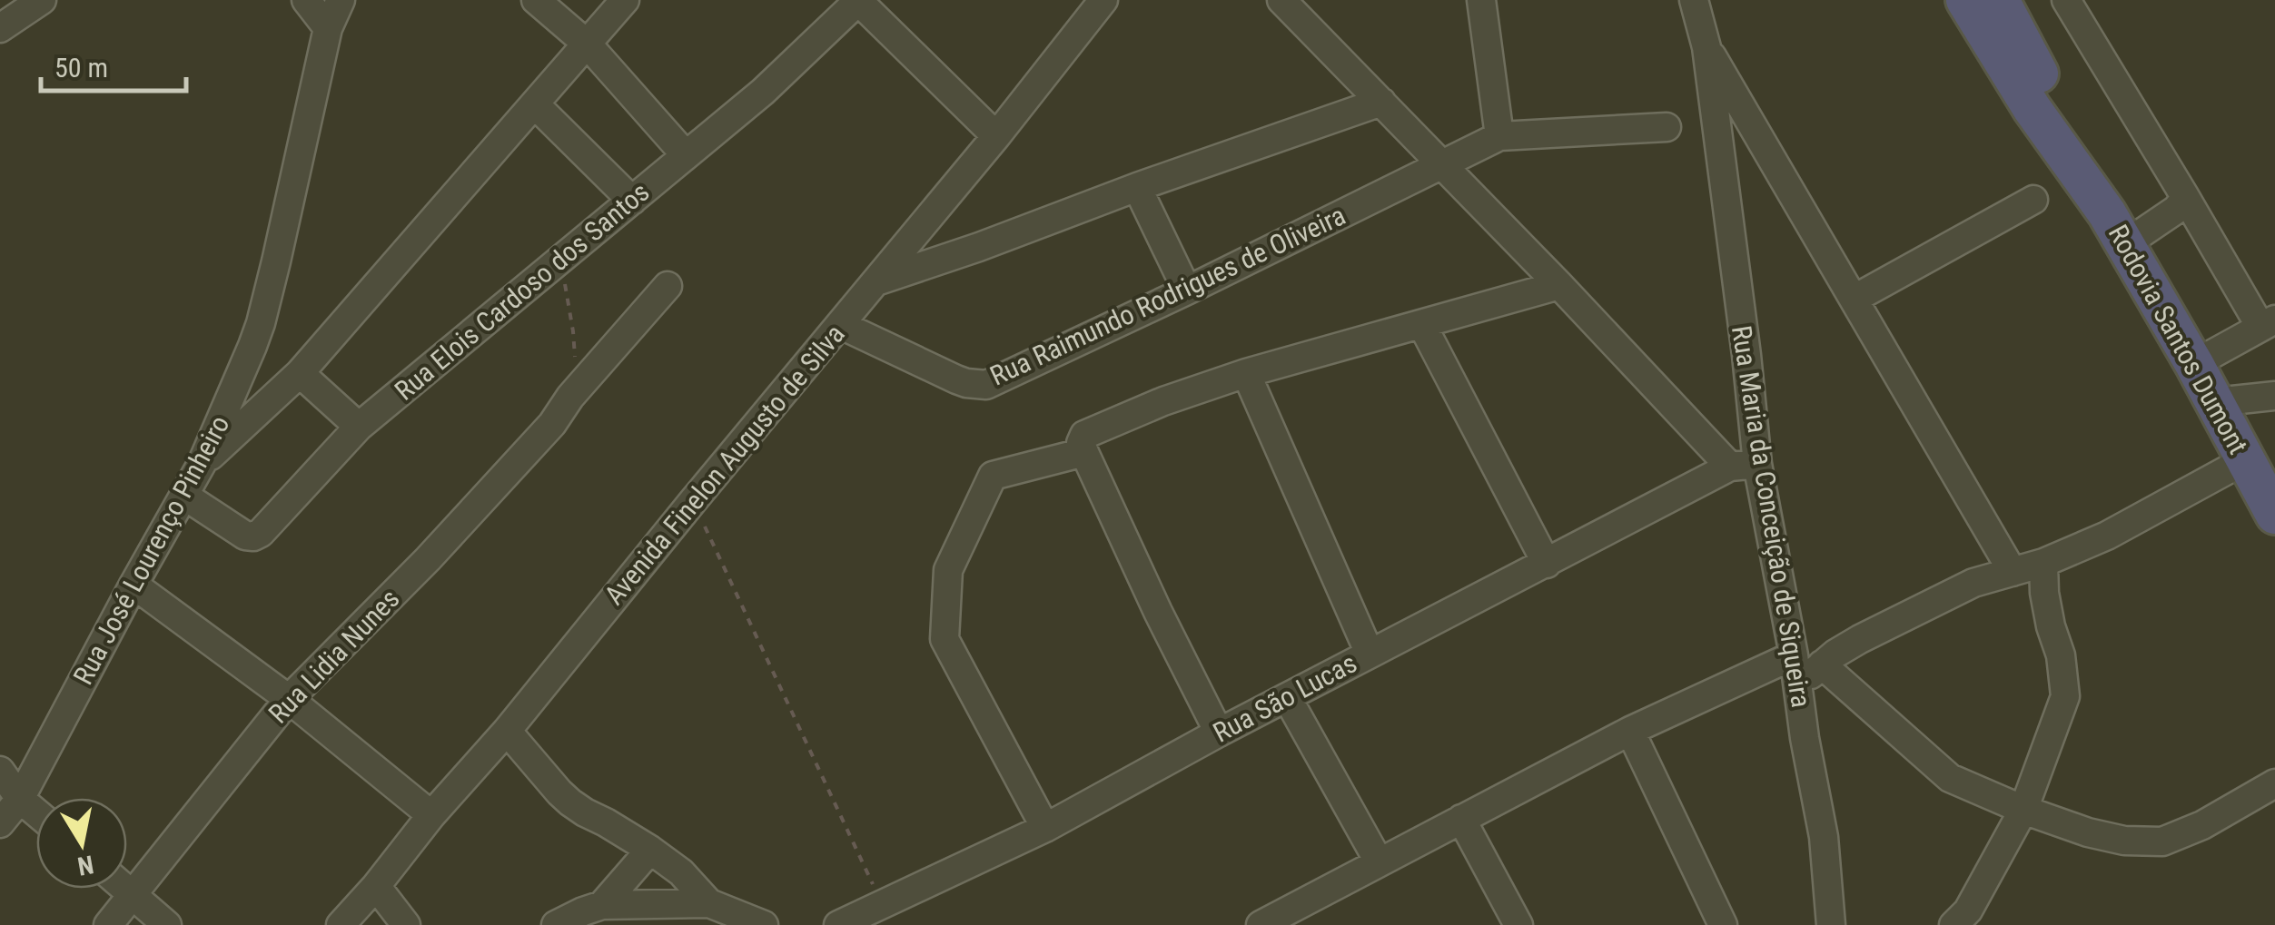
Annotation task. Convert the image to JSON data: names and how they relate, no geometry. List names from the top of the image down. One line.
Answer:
{"streets":{"highway":["Rodovia Santos Dumont"],"street":["Rua Elois Cardoso dos Santos","Rua Raimundo Rodrigues de Oliveira","Avenida Finelon Augusto de Silva","Rua Maria da Conceição de Siqueira","Rua José Lourenço Pinheiro","Rua Lidia Nunes","Rua São Lucas"]},"crossings":[["Rua Elois Cardoso dos Santos","Rua José Lourenço Pinheiro"],["Rua Raimundo Rodrigues de Oliveira","Avenida Finelon Augusto de Silva"],["Rua Maria da Conceição de Siqueira","Rua São Lucas"]],"scale_bar":"50 m","north":"bottom"}
